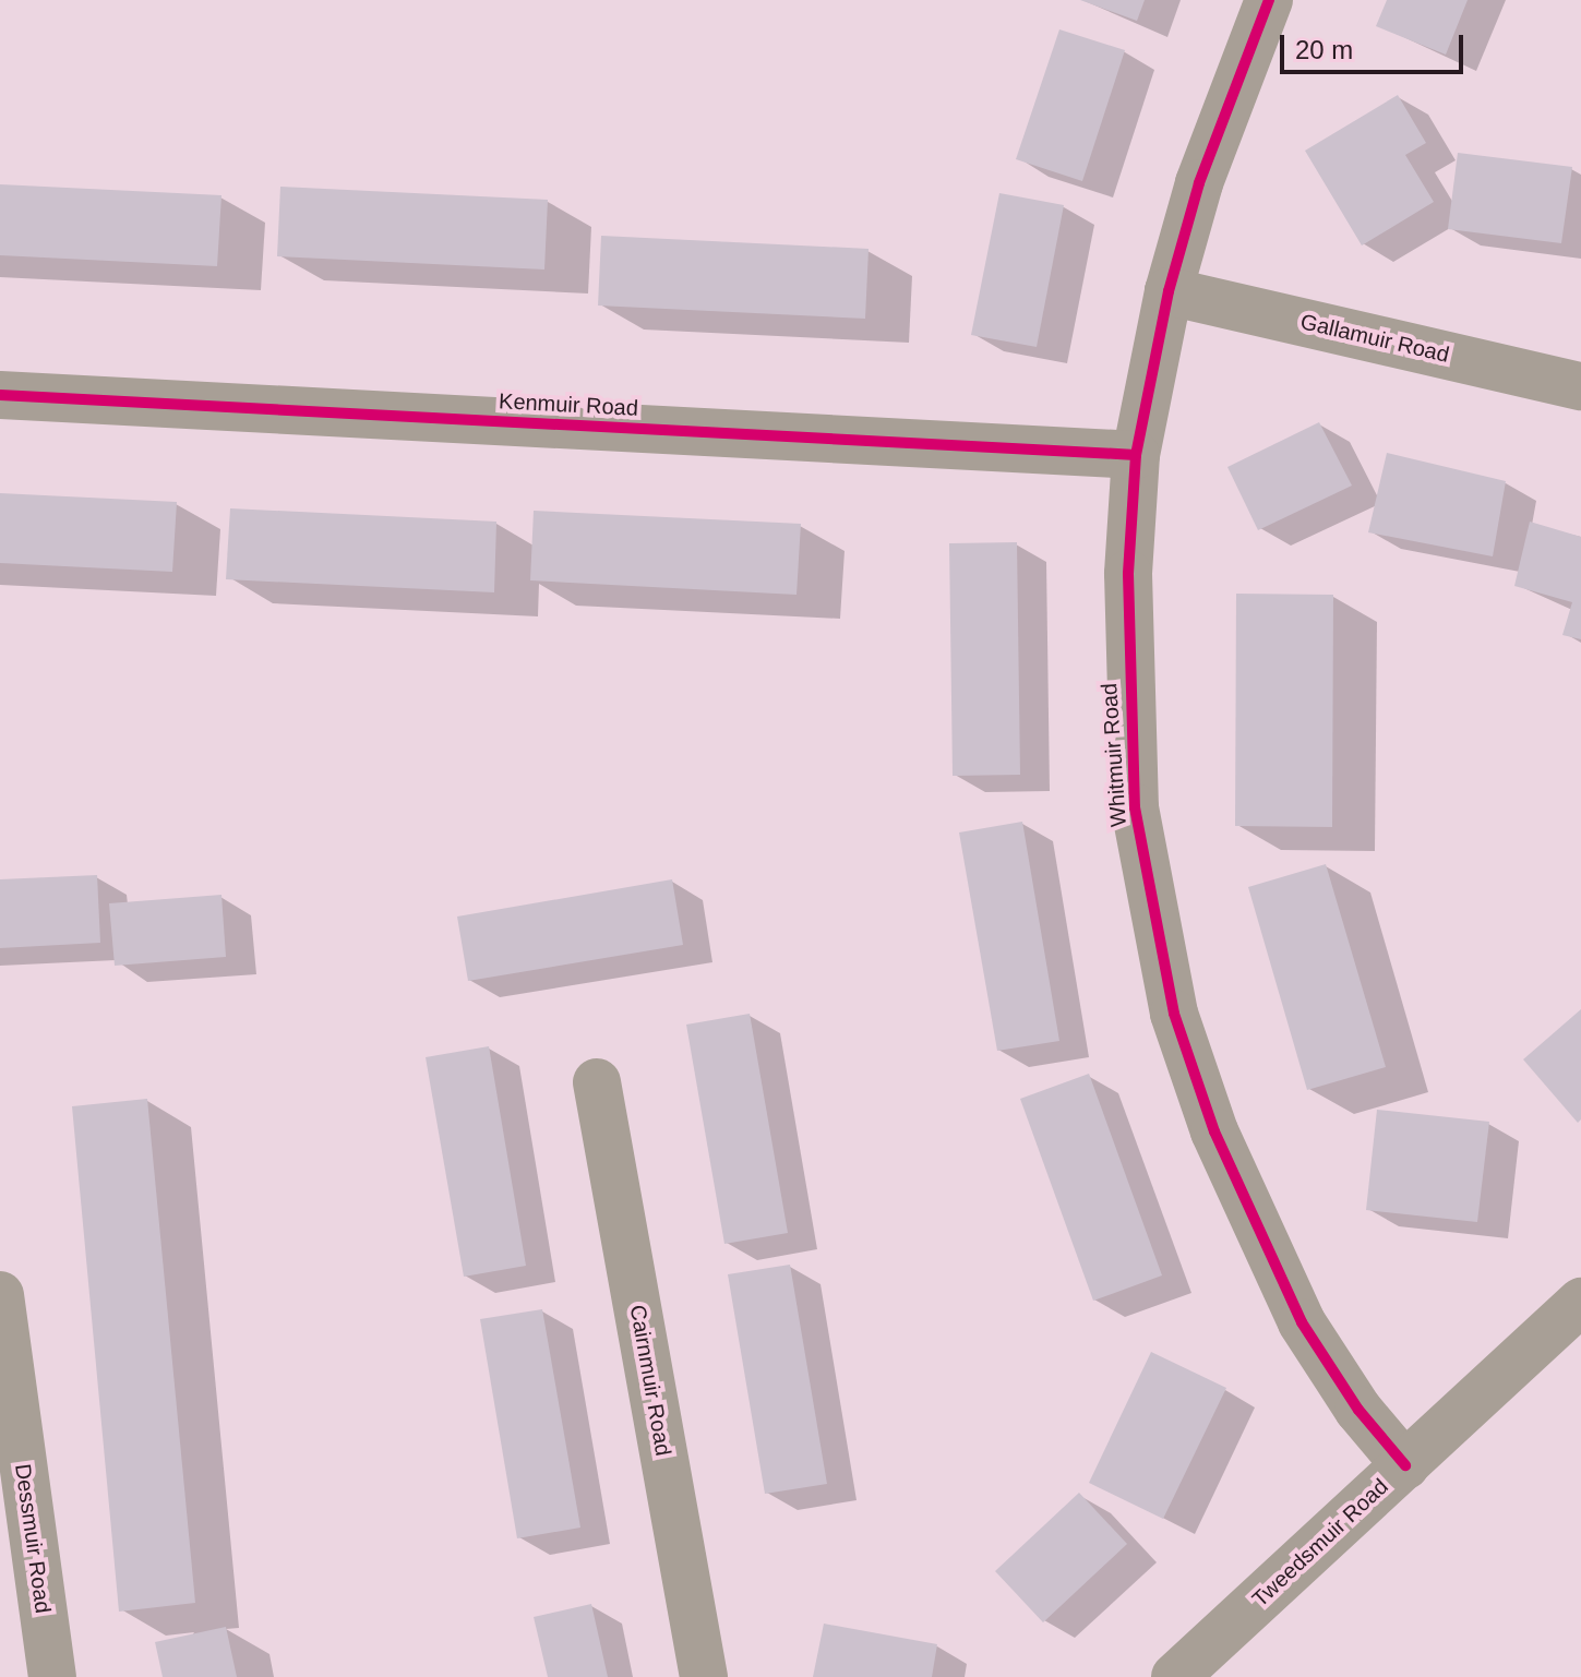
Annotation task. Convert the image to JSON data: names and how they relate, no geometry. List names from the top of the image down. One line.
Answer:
{"streets":{"street":["Gallamuir Road","Kenmuir Road","Whitmuir Road","Cairnmuir Road","Dessmuir Road","Tweedsmuir Road"]},"crossings":[["Gallamuir Road","Whitmuir Road"],["Kenmuir Road","Whitmuir Road"],["Whitmuir Road","Tweedsmuir Road"]],"scale_bar":"20 m"}
